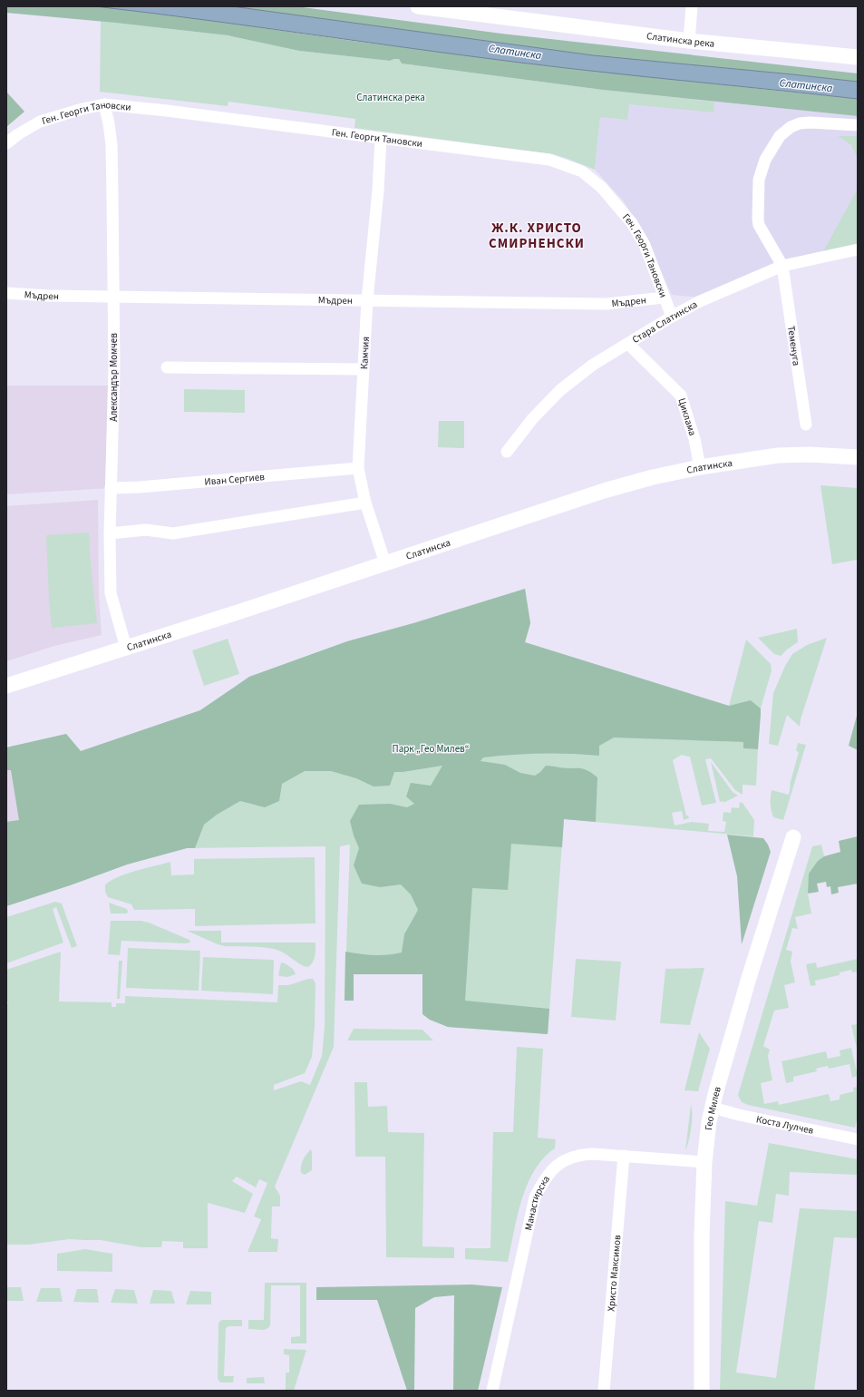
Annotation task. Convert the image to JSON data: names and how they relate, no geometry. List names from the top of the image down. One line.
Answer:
{"streets":{"street":["Слатинска река","Ген. Георги Тановски","Мъдрен","Стара Слатинска","Теменуга","Камчия","Александър Момчев","Циклама","Слатинска","Иван Сергиев","Гео Милев","Коста Лулчев","Манастирска","Христо Максимов"]},"crossings":[["Ген. Георги Тановски","Мъдрен"],["Ген. Георги Тановски","Стара Слатинска"],["Ген. Георги Тановски","Камчия"],["Ген. Георги Тановски","Александър Момчев"],["Мъдрен","Камчия"],["Мъдрен","Александър Момчев"],["Стара Слатинска","Теменуга"],["Стара Слатинска","Циклама"],["Камчия","Слатинска"],["Камчия","Иван Сергиев"],["Александър Момчев","Слатинска"],["Александър Момчев","Иван Сергиев"],["Циклама","Слатинска"],["Гео Милев","Коста Лулчев"],["Гео Милев","Манастирска"],["Манастирска","Христо Максимов"]],"districts":["Ж.К. ХРИСТО СМИРНЕНСКИ"],"water":["Слатинска"],"parks":["Слатинска река","Парк „Гео Милев“"]}
